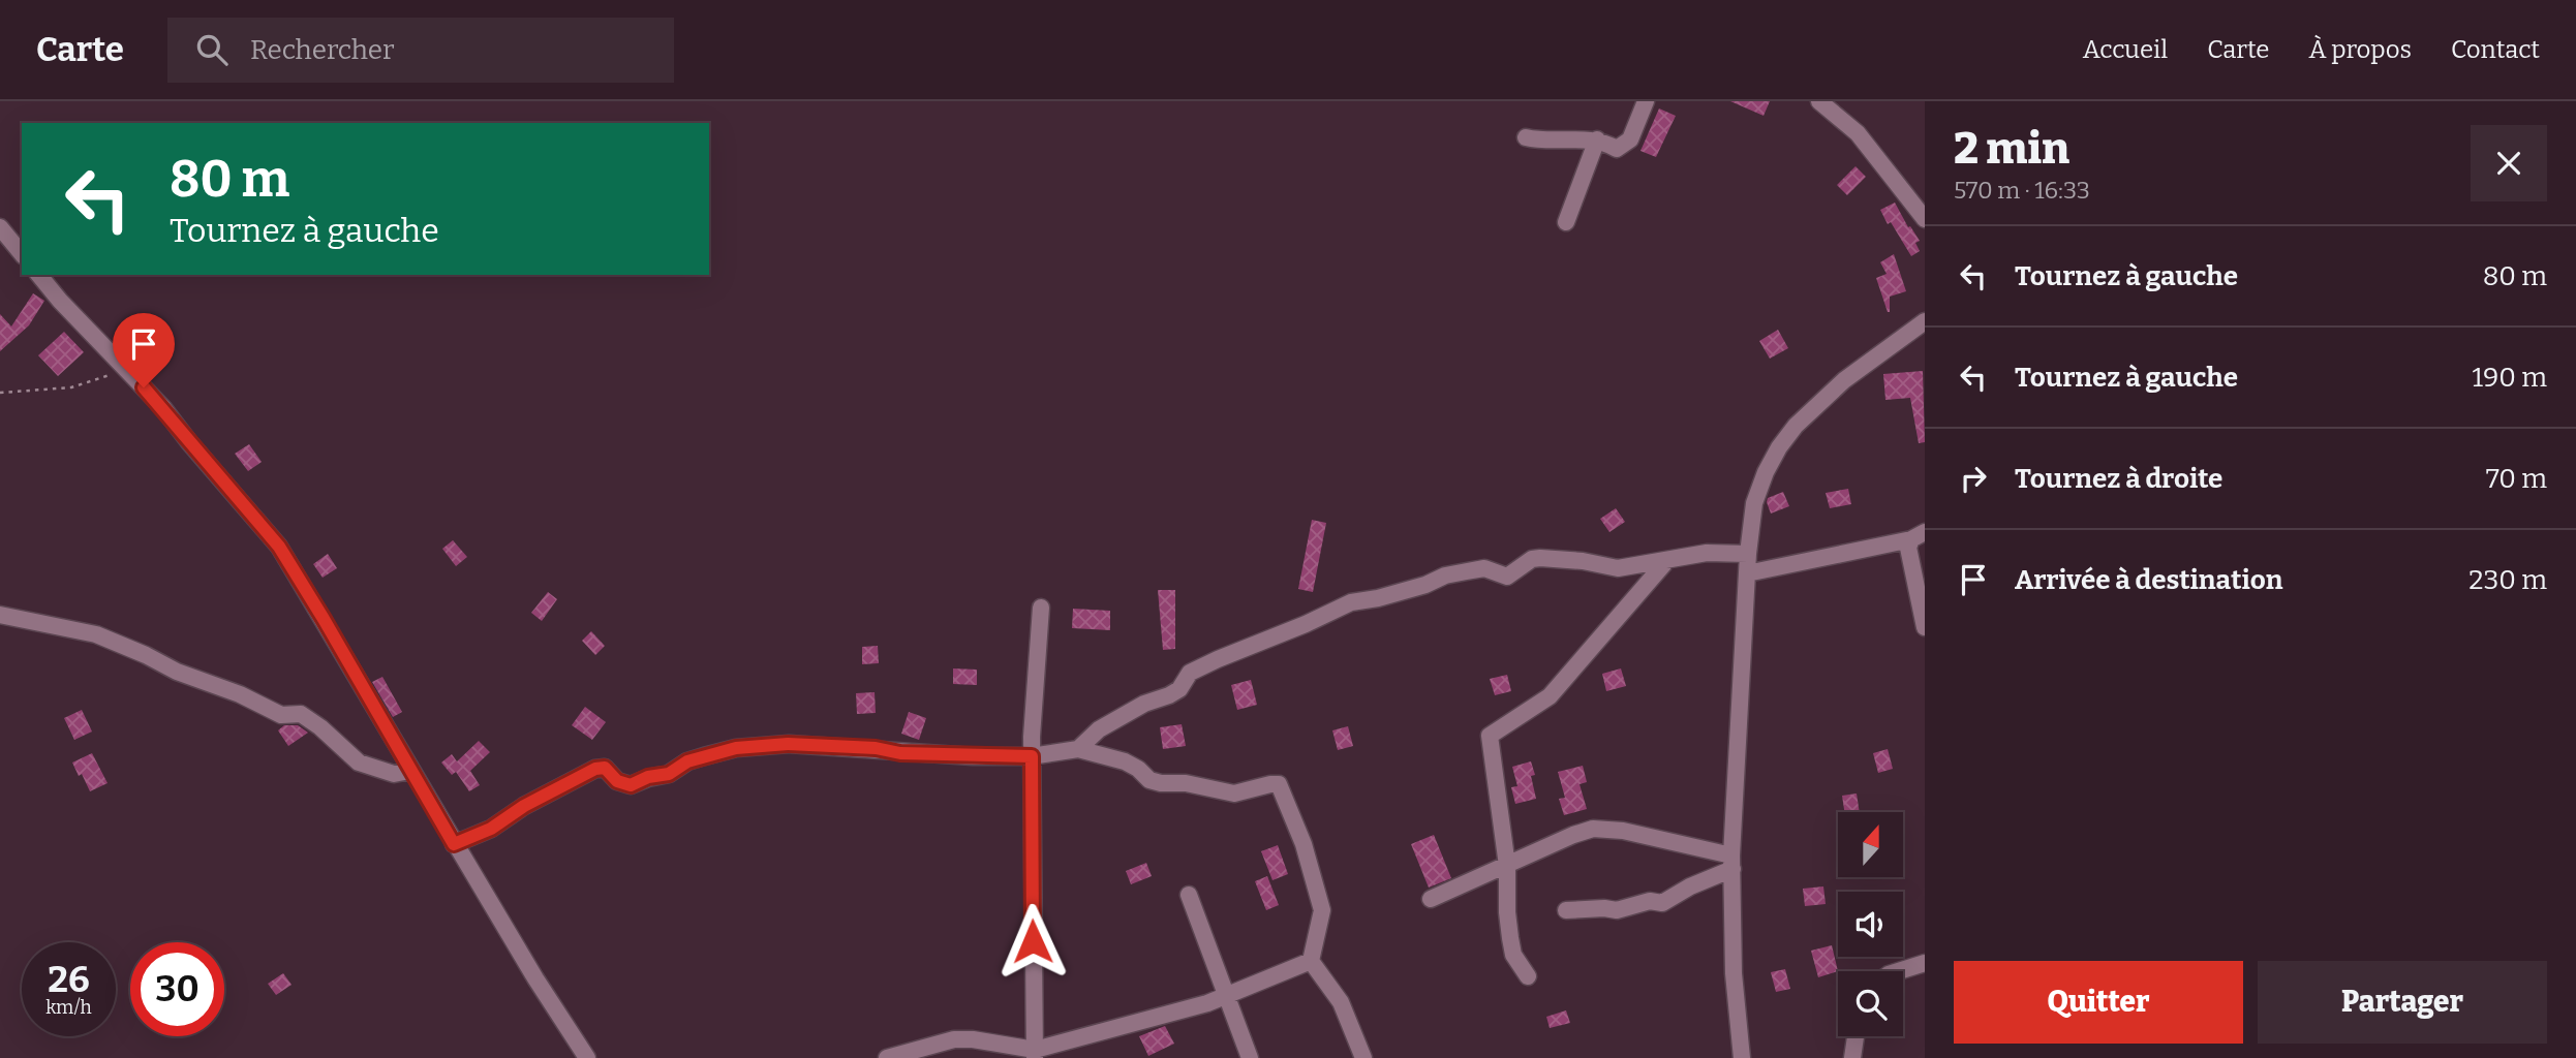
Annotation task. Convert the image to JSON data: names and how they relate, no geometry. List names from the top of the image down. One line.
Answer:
{"north":"top","page":{"header":"Carte","search":"Rechercher","nav":["Accueil","Carte","À propos","Contact"],"heading":["2 min","570 m · 16:33"],"turn":["80 m","Tournez à gauche"],"list":[{"name":"Tournez à gauche","value":"80 m"},{"name":"Tournez à gauche","value":"190 m"},{"name":"Tournez à droite","value":"70 m"},{"name":"Arrivée à destination","value":"230 m"}],"speed":"26 km/h","limit":"30","buttons":["Quitter","Partager"]}}
